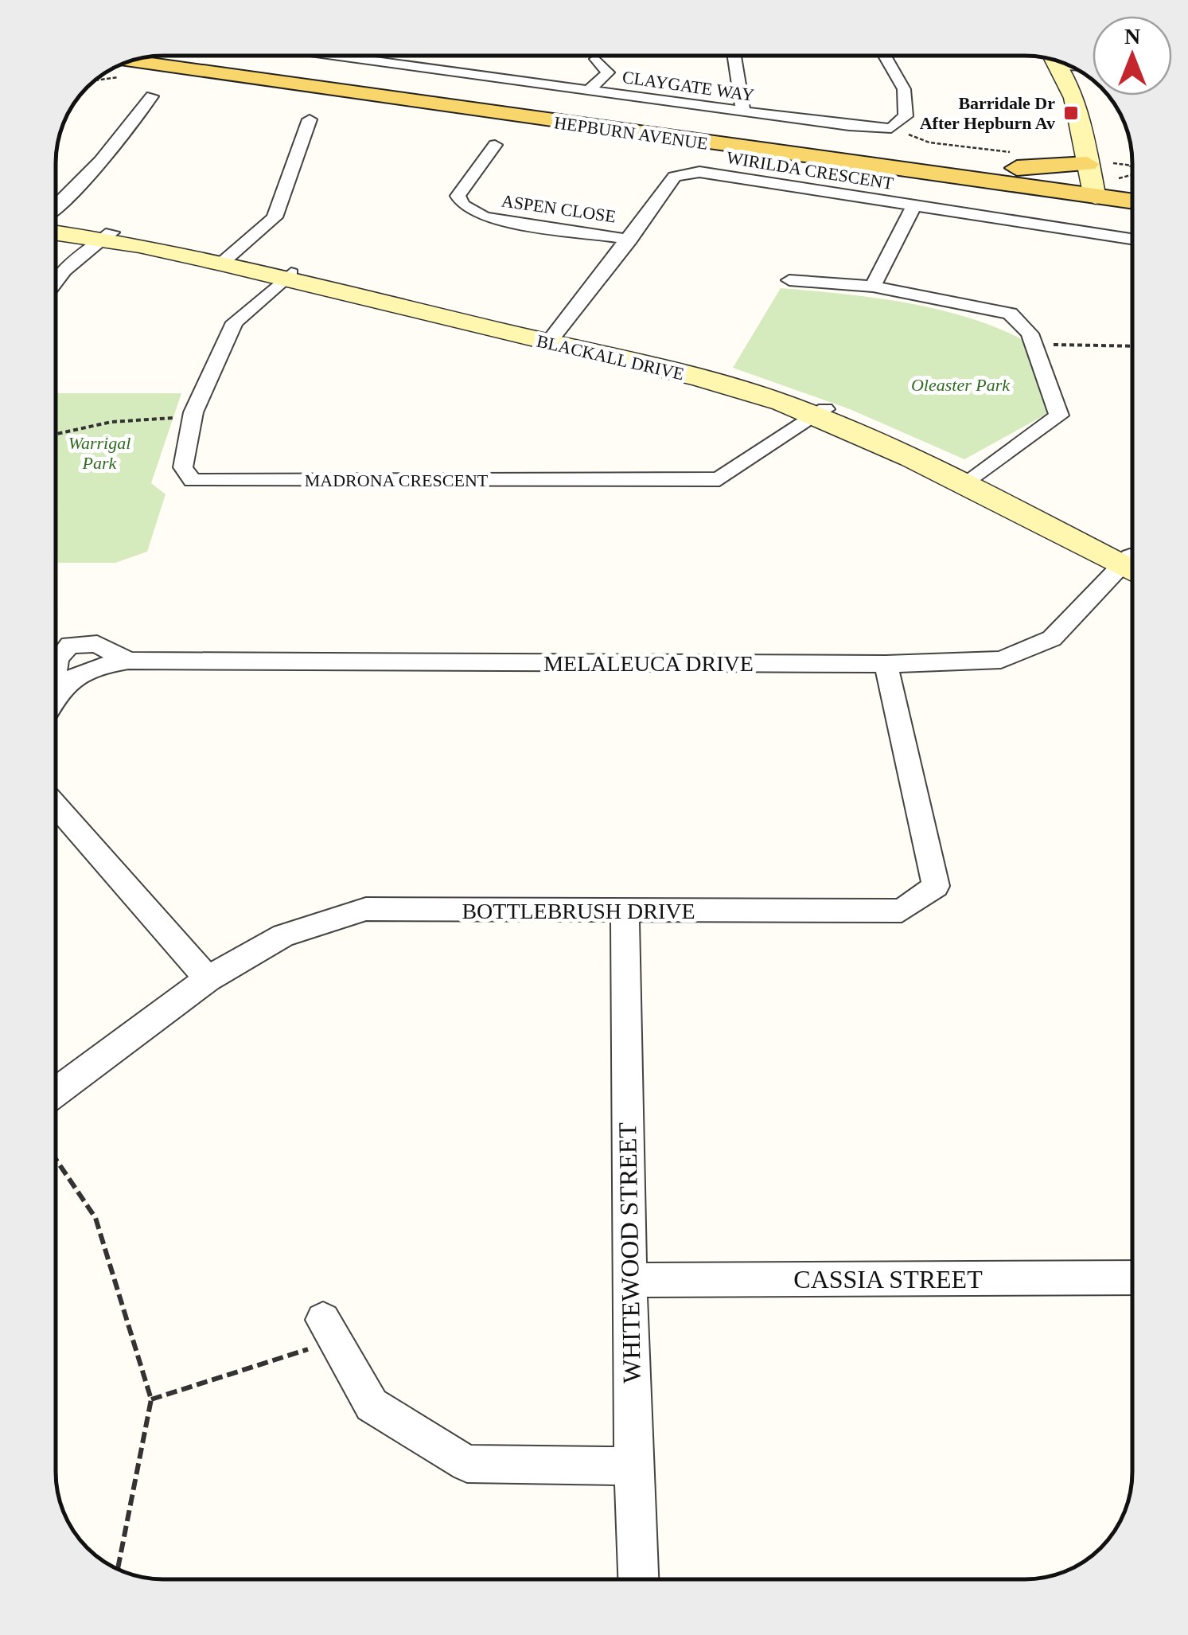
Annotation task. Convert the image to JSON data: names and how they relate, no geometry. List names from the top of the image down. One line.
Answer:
{"streets":{"main road":["HEPBURN AVENUE","BLACKALL DRIVE"],"street":["CLAYGATE WAY","WIRILDA CRESCENT","ASPEN CLOSE","MADRONA CRESCENT","MELALEUCA DRIVE","BOTTLEBRUSH DRIVE","WHITEWOOD STREET","CASSIA STREET"]},"crossings":[["WIRILDA CRESCENT","ASPEN CLOSE"],["WIRILDA CRESCENT","BLACKALL DRIVE"],["BLACKALL DRIVE","MADRONA CRESCENT"],["BLACKALL DRIVE","MELALEUCA DRIVE"],["MELALEUCA DRIVE","BOTTLEBRUSH DRIVE"],["BOTTLEBRUSH DRIVE","WHITEWOOD STREET"],["WHITEWOOD STREET","CASSIA STREET"]],"parks":["Oleaster Park","Warrigal Park"],"places":{"transit":["Barridale Dr After Hepburn Av"]},"north":"top"}
